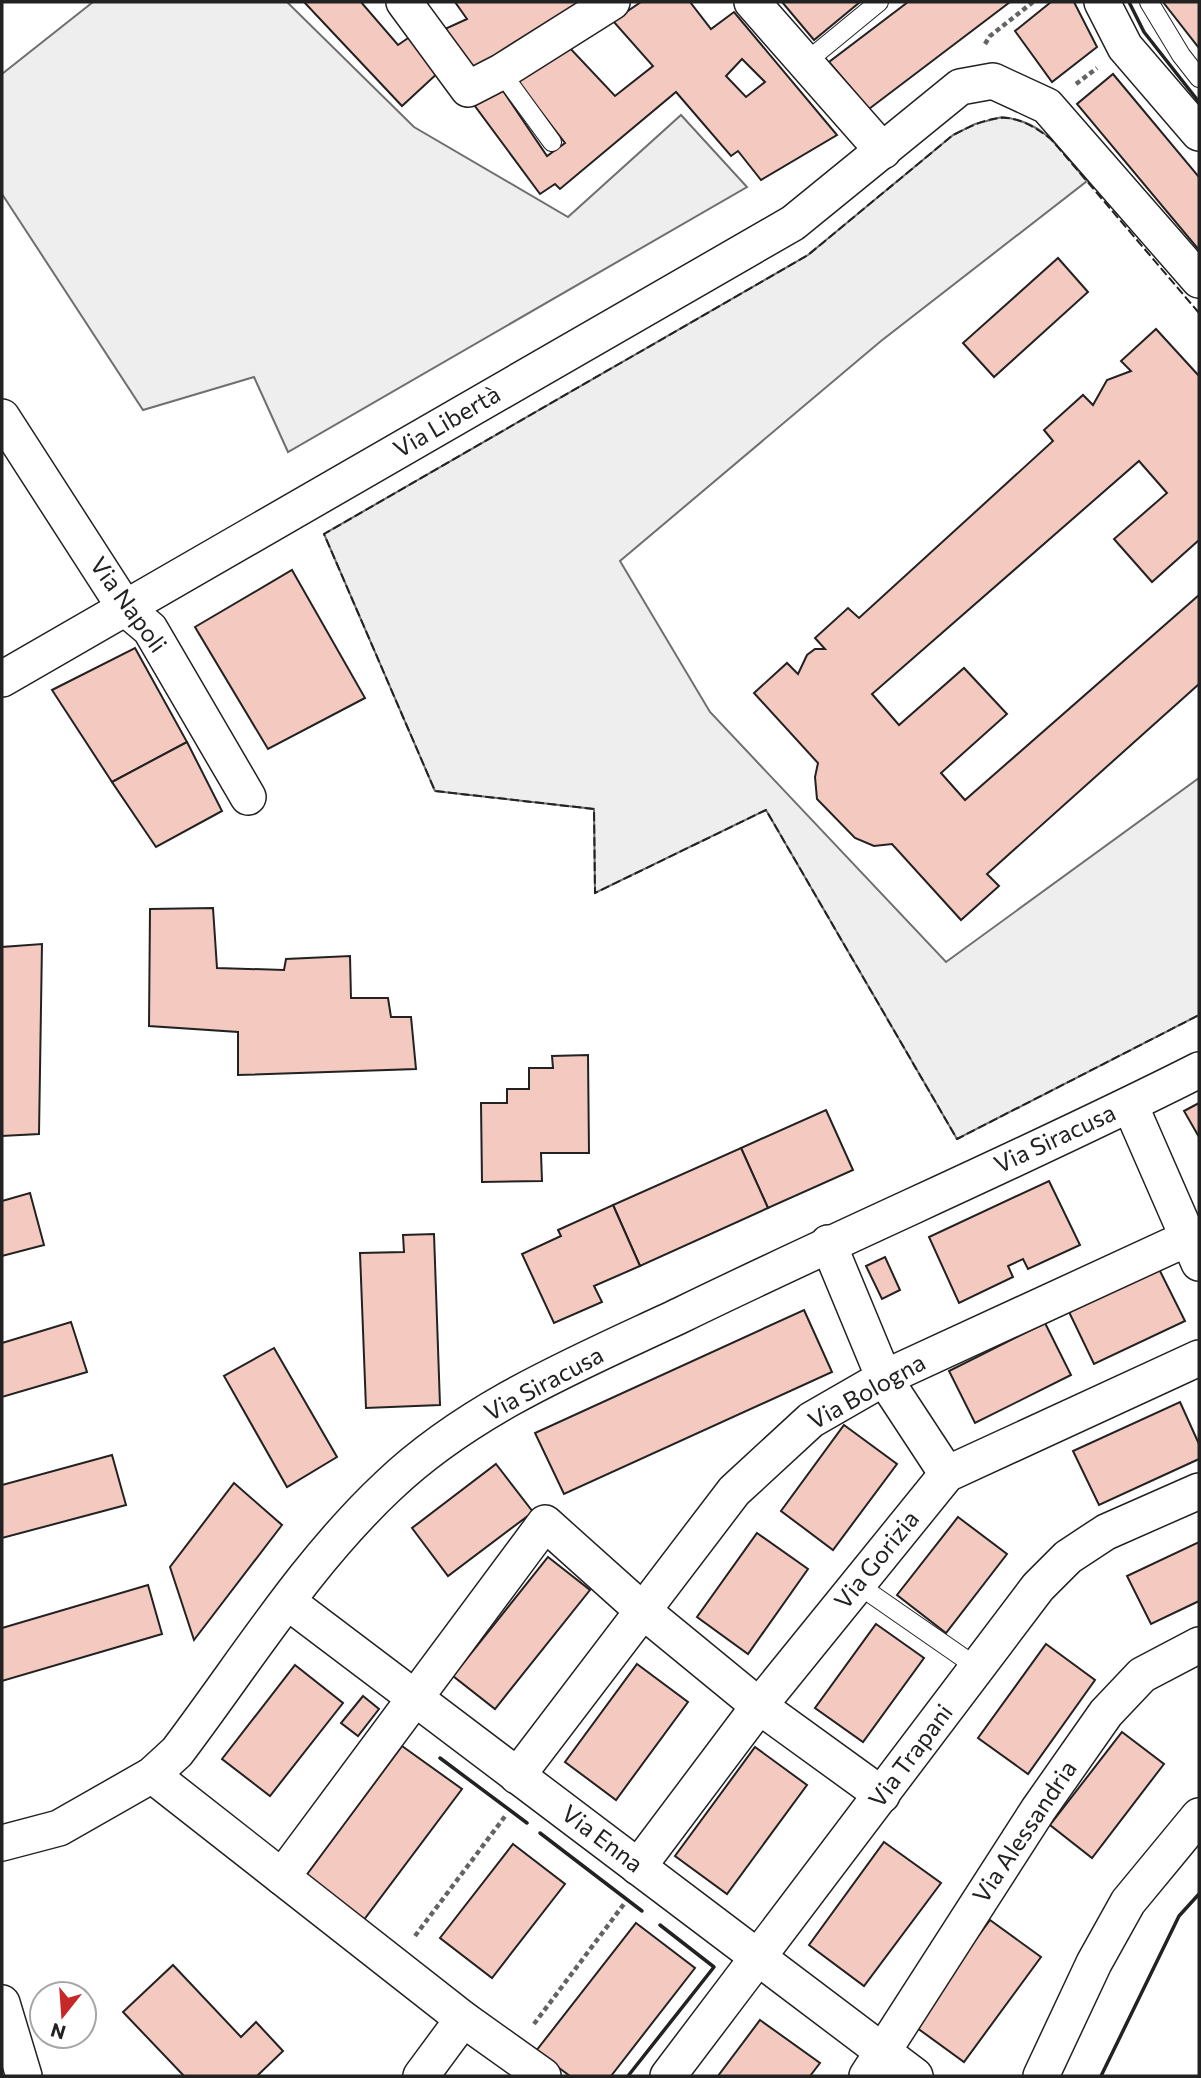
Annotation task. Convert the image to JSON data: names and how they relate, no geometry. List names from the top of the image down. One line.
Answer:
{"streets":{"street":["Via Libertà","Via Napoli","Via Siracusa","Via Bologna","Via Gorizia","Via Trapani","Via Alessandria","Via Enna"]},"crossings":[["Via Libertà","Via Napoli"],["Via Siracusa","Via Enna"],["Via Bologna","Via Enna"],["Via Gorizia","Via Enna"],["Via Trapani","Via Enna"],["Via Alessandria","Via Enna"]],"north":"bottom"}
